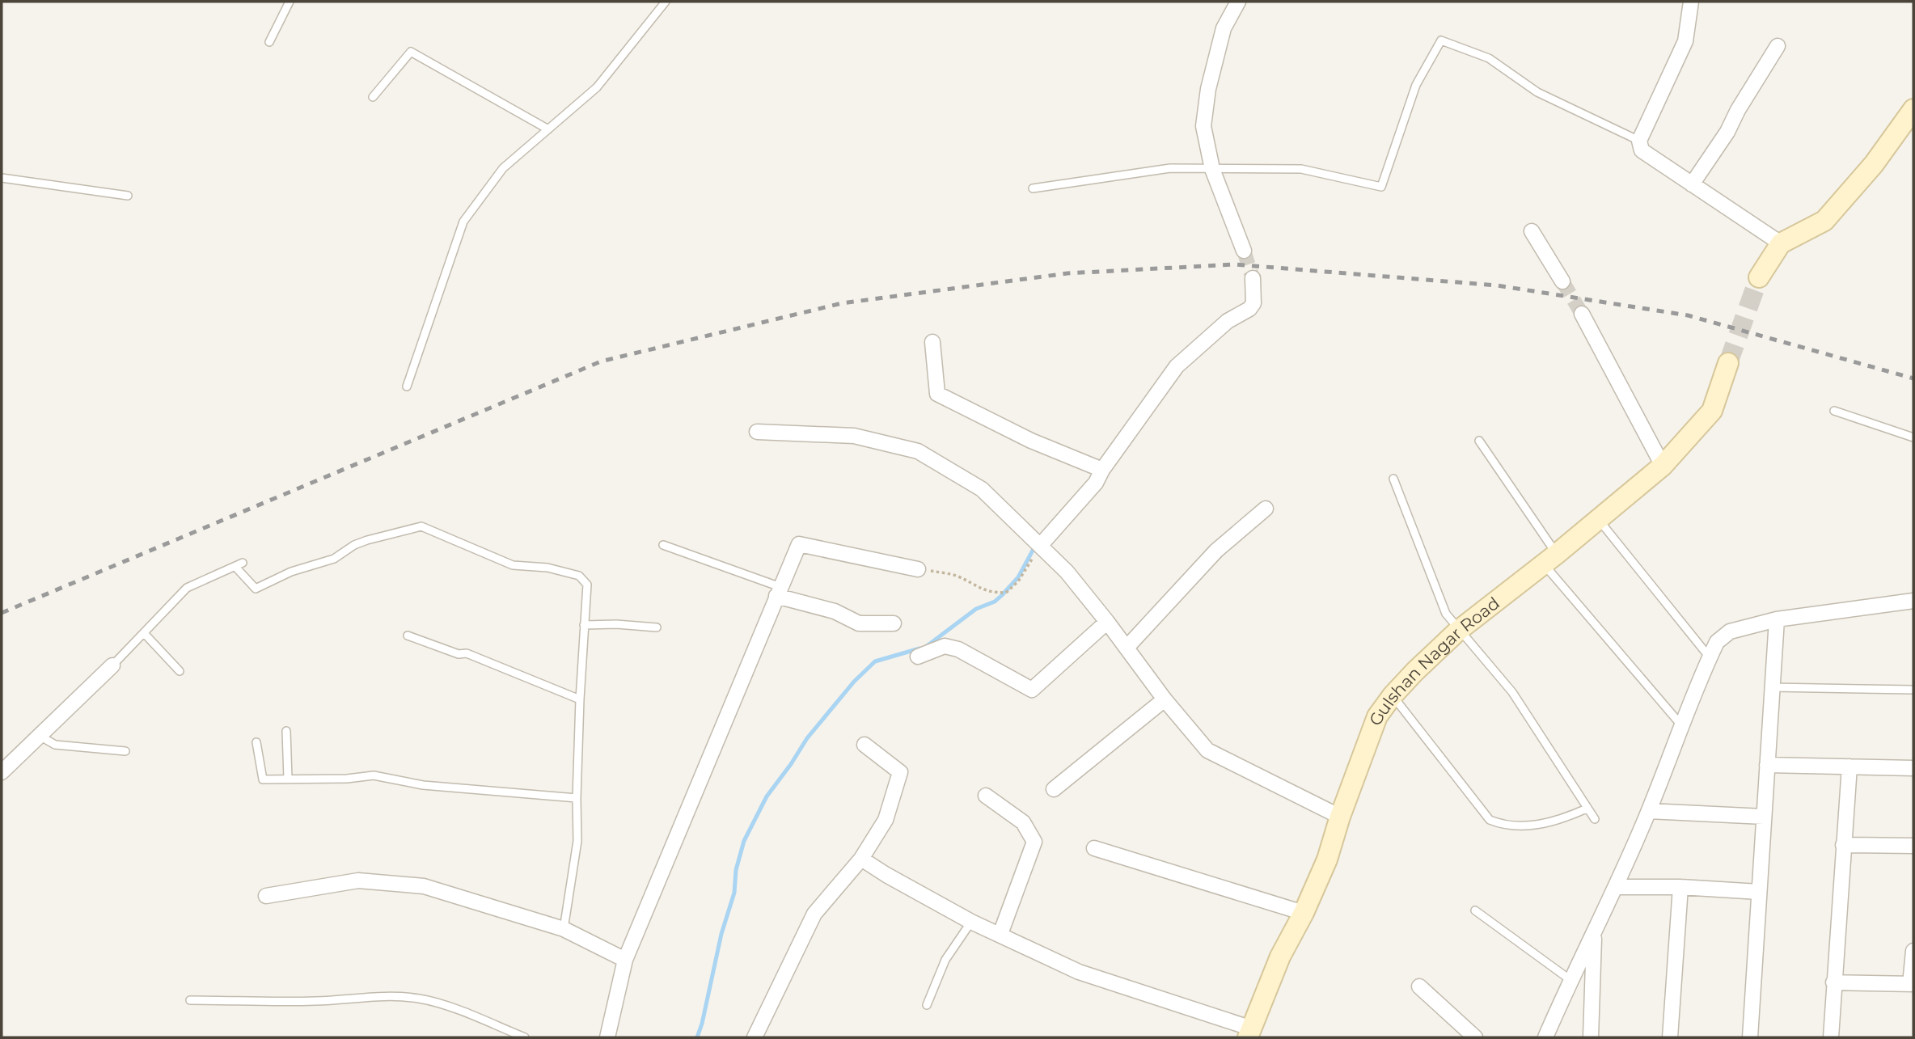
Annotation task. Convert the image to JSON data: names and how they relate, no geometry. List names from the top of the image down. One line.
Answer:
{"streets":{"street":["Gulshan Nagar Road"]}}
